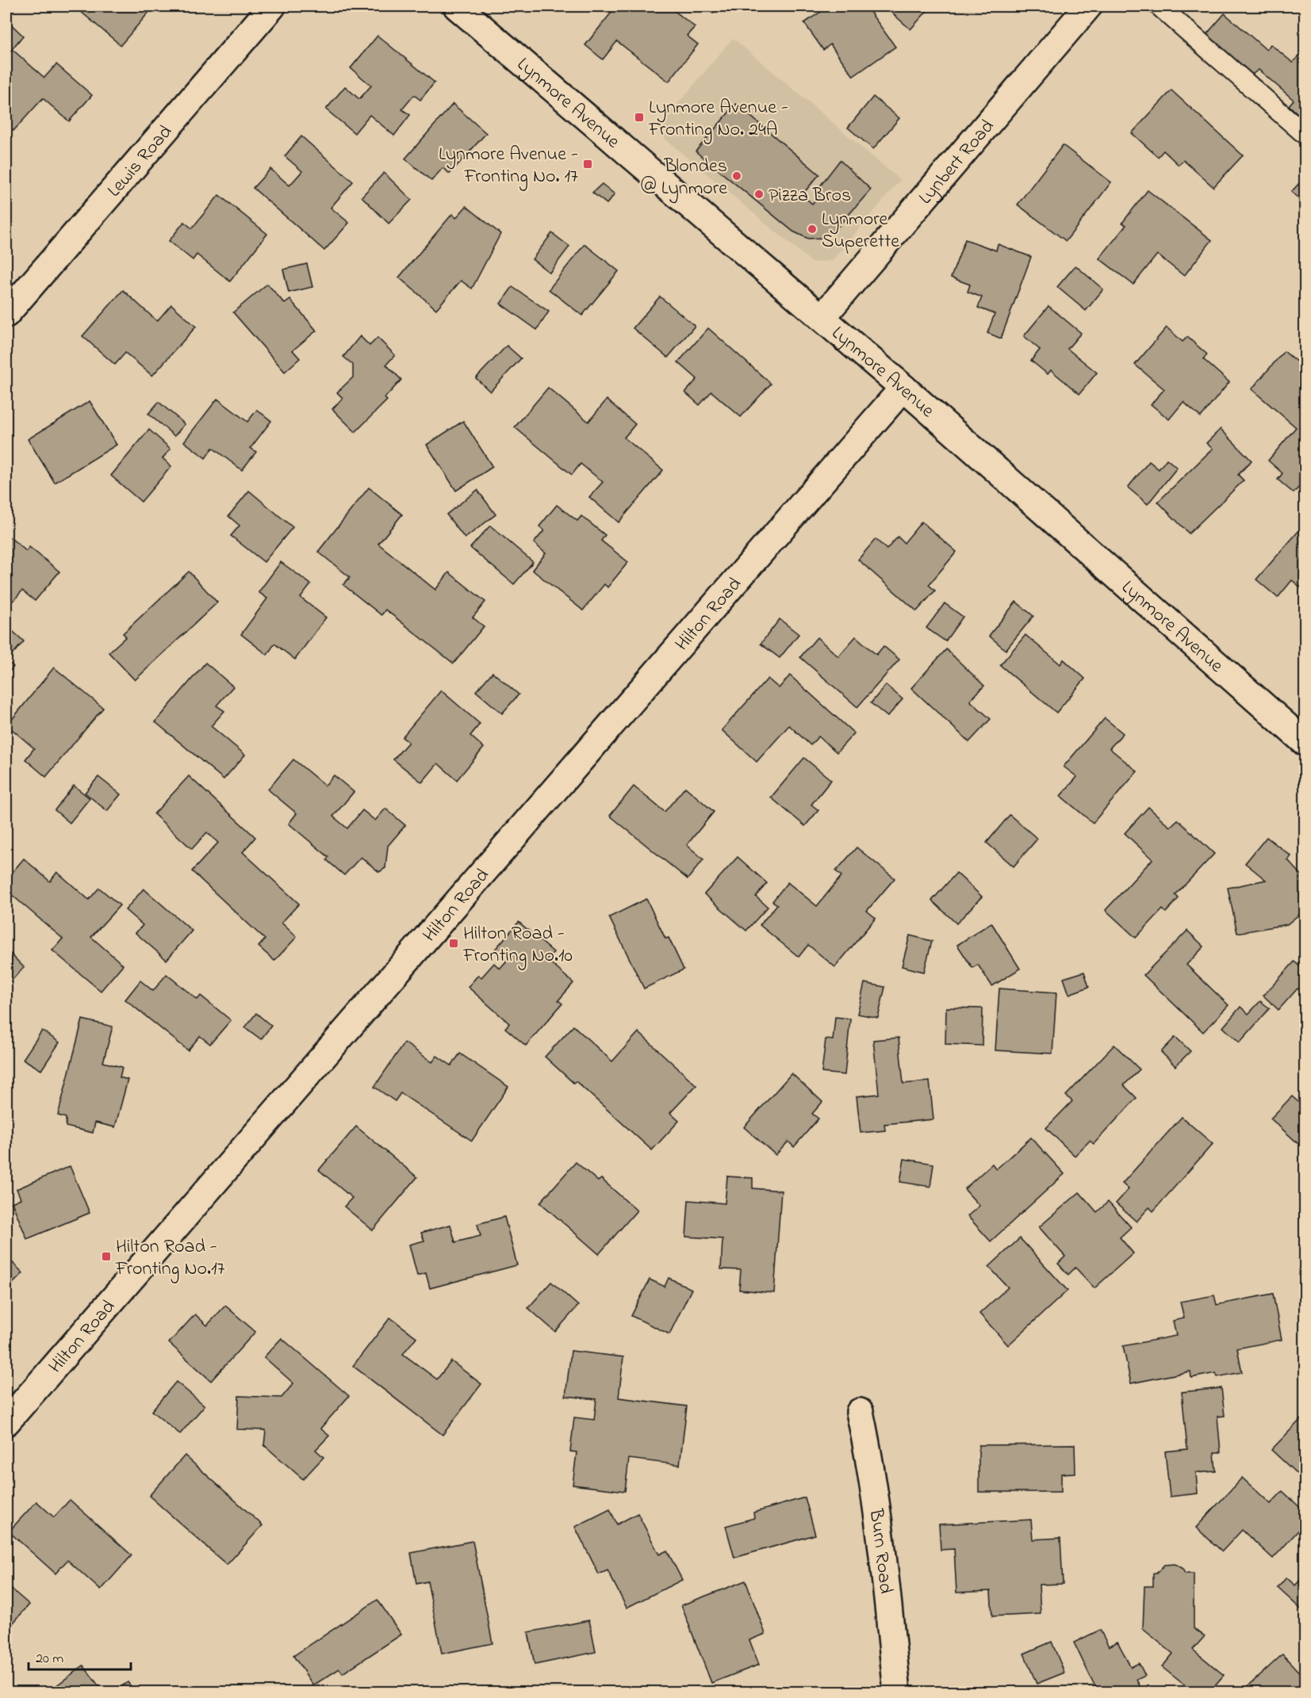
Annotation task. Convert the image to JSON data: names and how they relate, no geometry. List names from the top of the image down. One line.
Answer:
{"streets":{"street":["Lynmore Avenue","Lewis Road","Lynbert Road","Hilton Road","Burn Road"]},"crossings":[["Lynmore Avenue","Lynbert Road"],["Lynmore Avenue","Hilton Road"]],"places":{"transit":["Lynmore Avenue - Fronting No. 24A","Lynmore Avenue - Fronting No. 17","Hilton Road - Fronting No.10","Hilton Road - Fronting No.17"],"other":["Blondes @ Lynmore","Pizza Bros","Lynmore Superette"]},"scale_bar":"20 m"}
